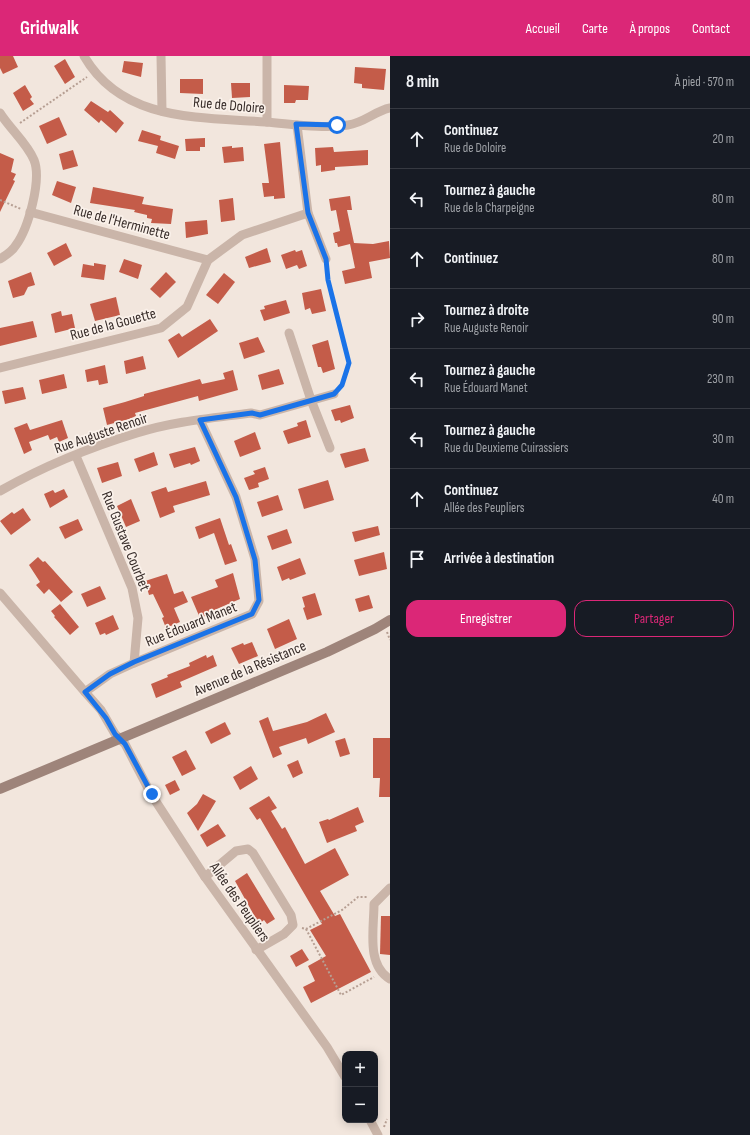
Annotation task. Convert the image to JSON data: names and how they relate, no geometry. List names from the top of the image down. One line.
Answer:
{"streets":{"main road":["Avenue de la Résistance"],"street":["Rue de Doloire","Rue de l'Herminette","Rue de la Gouette","Rue Auguste Renoir","Rue Gustave Courbet","Rue Édouard Manet","Allée des Peupliers"]},"crossings":[["Rue de l'Herminette","Rue de la Gouette"],["Rue Auguste Renoir","Rue Gustave Courbet"],["Rue Auguste Renoir","Rue Édouard Manet"],["Rue Gustave Courbet","Rue Édouard Manet"],["Rue Édouard Manet","Allée des Peupliers"],["Avenue de la Résistance","Allée des Peupliers"]],"page":{"header":"Gridwalk","nav":["Accueil","Carte","À propos","Contact"],"heading":["8 min","À pied · 570 m"],"list":[["Continuez","Rue de Doloire","20 m"],["Tournez à gauche","Rue de la Charpeigne","80 m"],["Continuez","80 m"],["Tournez à droite","Rue Auguste Renoir","90 m"],["Tournez à gauche","Rue Édouard Manet","230 m"],["Tournez à gauche","Rue du Deuxieme Cuirassiers","30 m"],["Continuez","Allée des Peupliers","40 m"],"Arrivée à destination"],"buttons":["Enregistrer","Partager"],"map_buttons":["+","−"]}}
